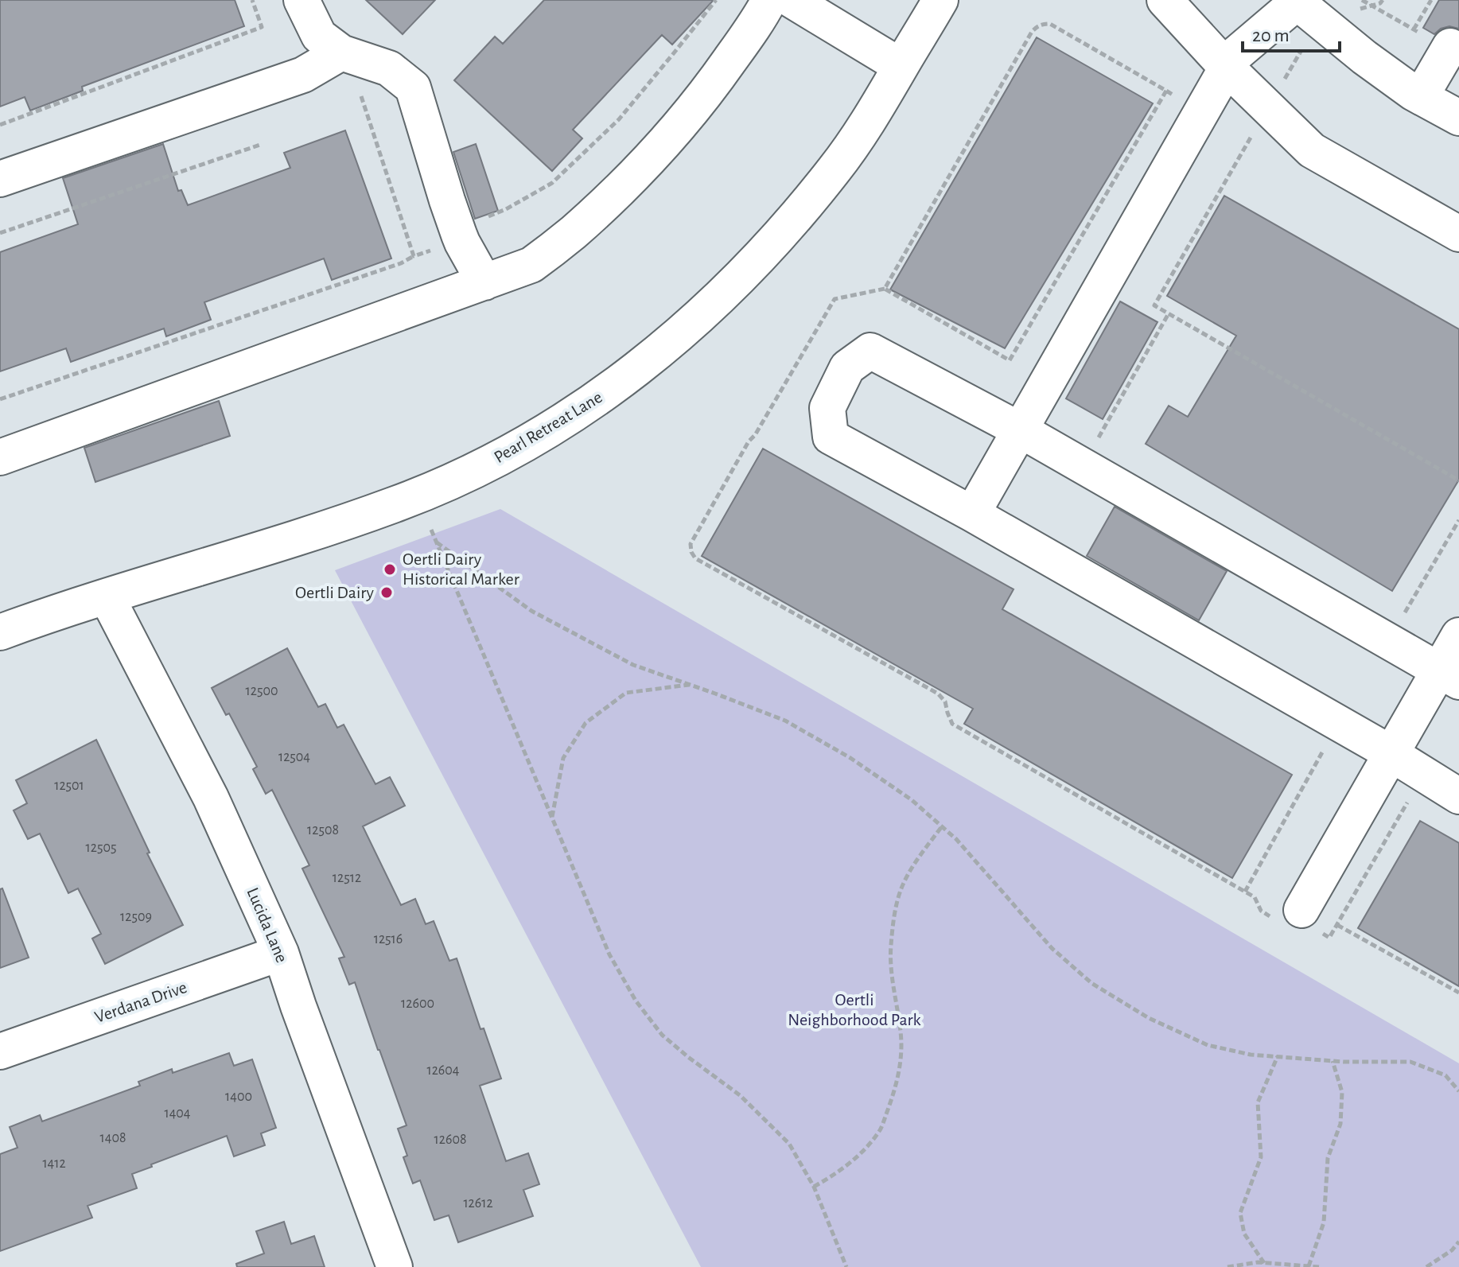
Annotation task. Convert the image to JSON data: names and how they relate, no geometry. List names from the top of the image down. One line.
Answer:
{"streets":{"street":["Pearl Retreat Lane","Lucida Lane","Verdana Drive"]},"crossings":[["Pearl Retreat Lane","Lucida Lane"],["Lucida Lane","Verdana Drive"]],"parks":["Oertli Neighborhood Park"],"places":["Oertli Dairy Historical Marker","Oertli Dairy"],"house_numbers":["12500","12504","12501","12508","12505","12512","12509","12516","12600","12604","1400","1404","1408","12608","1412","12612"],"scale_bar":"20 m"}
